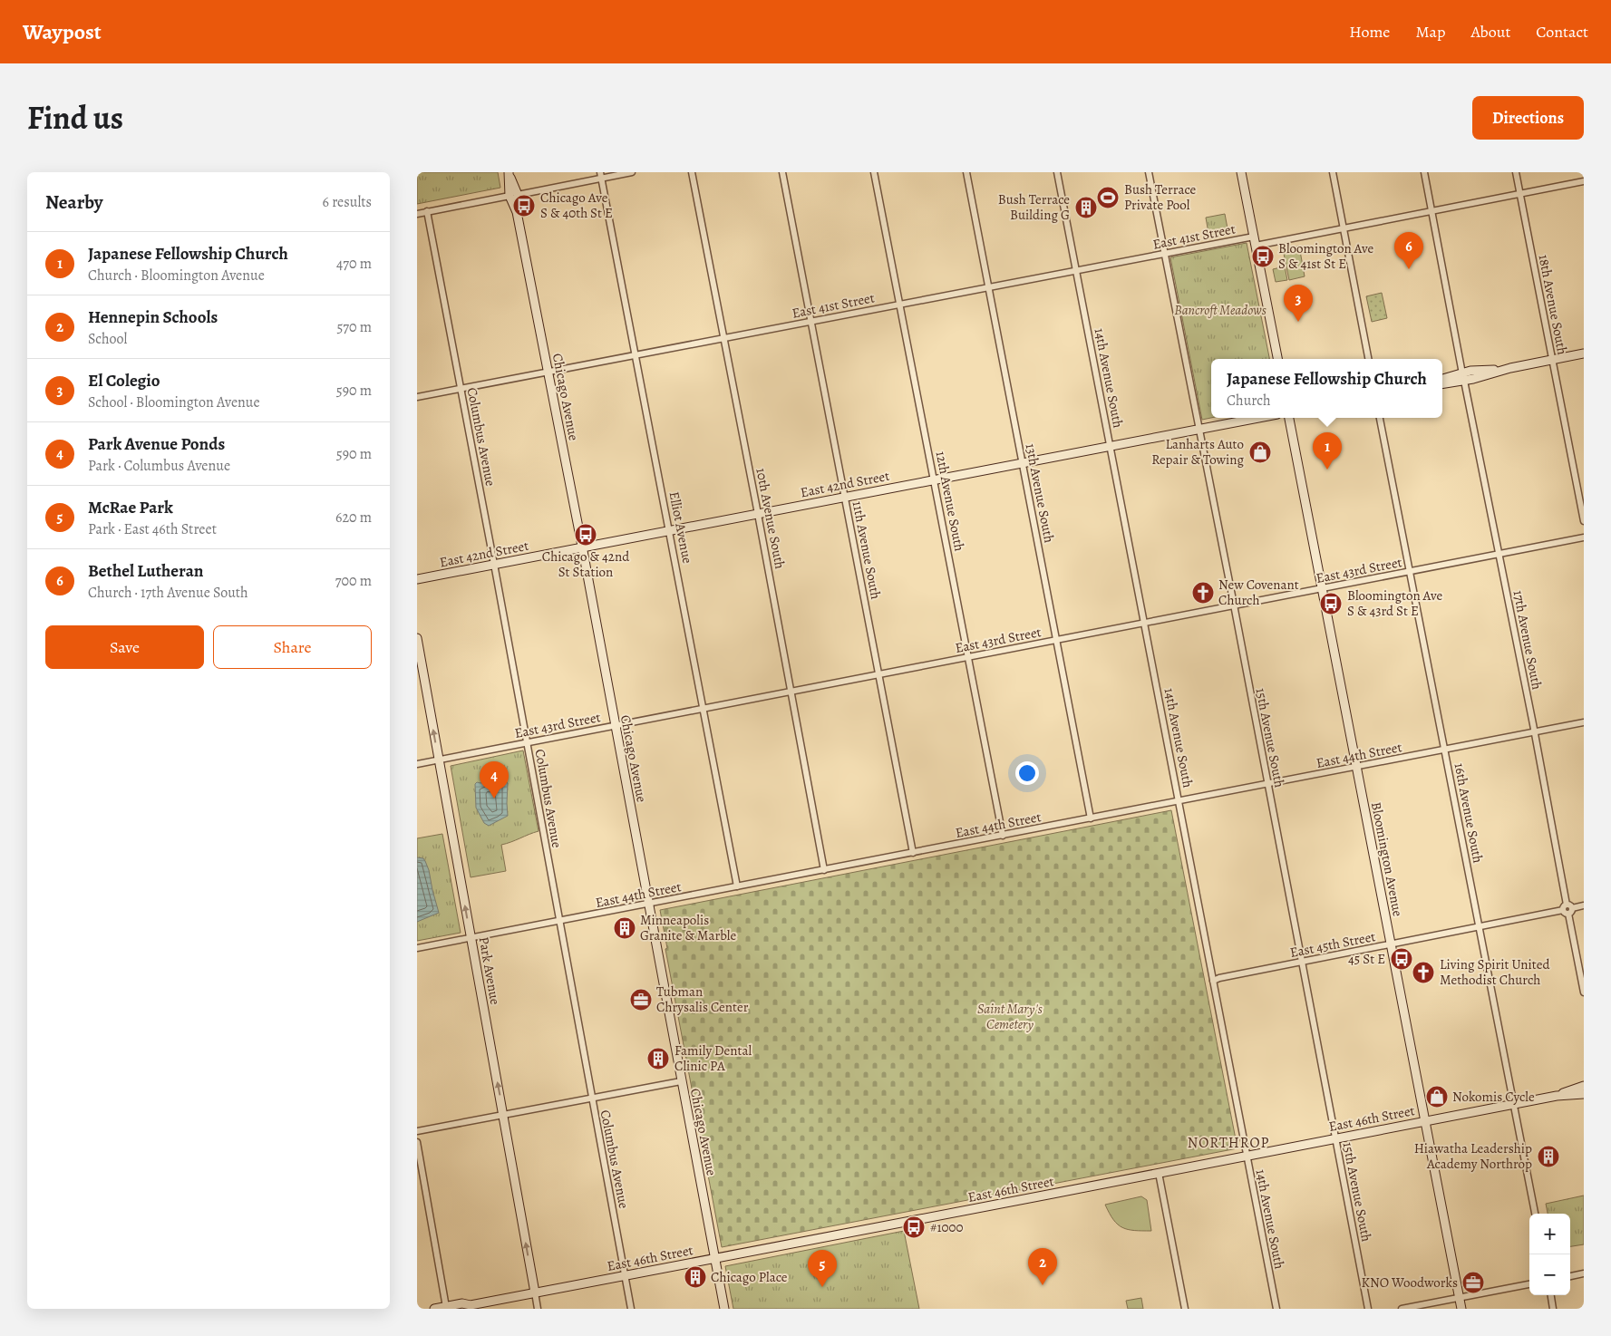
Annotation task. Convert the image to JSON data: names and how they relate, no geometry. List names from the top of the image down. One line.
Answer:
{"streets":{"street":["East 41st Street","18th Avenue South","14th Avenue South","Chicago Avenue","Columbus Avenue","East 42nd Street","13th Avenue South","12th Avenue South","10th Avenue South","Elliot Avenue","11th Avenue South","East 43rd Street","17th Avenue South","15th Avenue South","East 44th Street","16th Avenue South","Bloomington Avenue","East 45th Street","Park Avenue","East 46th Street"]},"crossings":[["East 41st Street","14th Avenue South"],["East 41st Street","Chicago Avenue"],["East 41st Street","Columbus Avenue"],["East 41st Street","13th Avenue South"],["East 41st Street","12th Avenue South"],["East 41st Street","10th Avenue South"],["East 41st Street","Elliot Avenue"],["East 41st Street","11th Avenue South"],["East 41st Street","15th Avenue South"],["14th Avenue South","East 42nd Street"],["14th Avenue South","East 43rd Street"],["14th Avenue South","East 44th Street"],["14th Avenue South","East 45th Street"],["14th Avenue South","East 46th Street"],["Chicago Avenue","East 42nd Street"],["Chicago Avenue","East 43rd Street"],["Chicago Avenue","East 44th Street"],["Chicago Avenue","East 46th Street"],["Columbus Avenue","East 42nd Street"],["Columbus Avenue","East 43rd Street"],["Columbus Avenue","East 44th Street"],["Columbus Avenue","East 46th Street"],["East 42nd Street","13th Avenue South"],["East 42nd Street","12th Avenue South"],["East 42nd Street","10th Avenue South"],["East 42nd Street","Elliot Avenue"],["East 42nd Street","11th Avenue South"],["East 42nd Street","15th Avenue South"],["13th Avenue South","East 43rd Street"],["13th Avenue South","East 44th Street"],["12th Avenue South","East 43rd Street"],["12th Avenue South","East 44th Street"],["10th Avenue South","East 43rd Street"],["10th Avenue South","East 44th Street"],["Elliot Avenue","East 43rd Street"],["Elliot Avenue","East 44th Street"],["11th Avenue South","East 43rd Street"],["11th Avenue South","East 44th Street"],["East 43rd Street","17th Avenue South"],["East 43rd Street","15th Avenue South"],["East 43rd Street","16th Avenue South"],["East 43rd Street","Bloomington Avenue"],["East 43rd Street","Park Avenue"],["17th Avenue South","East 44th Street"],["17th Avenue South","East 45th Street"],["15th Avenue South","East 44th Street"],["15th Avenue South","East 45th Street"],["15th Avenue South","East 46th Street"],["East 44th Street","16th Avenue South"],["East 44th Street","Bloomington Avenue"],["East 44th Street","Park Avenue"],["16th Avenue South","East 45th Street"],["16th Avenue South","East 46th Street"],["Bloomington Avenue","East 45th Street"],["Bloomington Avenue","East 46th Street"],["Park Avenue","East 46th Street"]],"one_way":["Park Avenue"],"districts":["NORTHROP"],"parks":["Bancroft Meadows","Saint Mary's Cemetery"],"places":{"sports":["Bush Terrace Private Pool"],"bus stop":["Chicago Ave S & 40th St E","Bloomington Ave S & 41st St E","Chicago & 42nd St Station","Bloomington Ave S & 43rd St E","45 St E","#1000"],"building":["Bush Terrace Building G","Minneapolis Granite & Marble","Family Dental Clinic PA","Hiawatha Leadership Academy Northrop","Chicago Place"],"shop":["Lanharts Auto Repair & Towing","Nokomis Cycle"],"church":["New Covenant Church","Living Spirit United Methodist Church"],"office":["Tubman Chrysalis Center","KNO Woodworks"]},"page":{"header":"Waypost","nav":["Home","Map","About","Contact"],"title":"Find us","buttons":["Directions",["Save","Share"]],"heading":["Nearby","6 results"],"list":[{"mark":"1","name":"Japanese Fellowship Church","note":"Church · Bloomington Avenue","value":"470 m"},{"mark":"2","name":"Hennepin Schools","note":"School","value":"570 m"},{"mark":"3","name":"El Colegio","note":"School · Bloomington Avenue","value":"590 m"},{"mark":"4","name":"Park Avenue Ponds","note":"Park · Columbus Avenue","value":"590 m"},{"mark":"5","name":"McRae Park","note":"Park · East 46th Street","value":"620 m"},{"mark":"6","name":"Bethel Lutheran","note":"Church · 17th Avenue South","value":"700 m"}],"pins":["6","3","1","4","2","5"],"popup":["Japanese Fellowship Church","Church"],"map_buttons":["+","−"]}}
